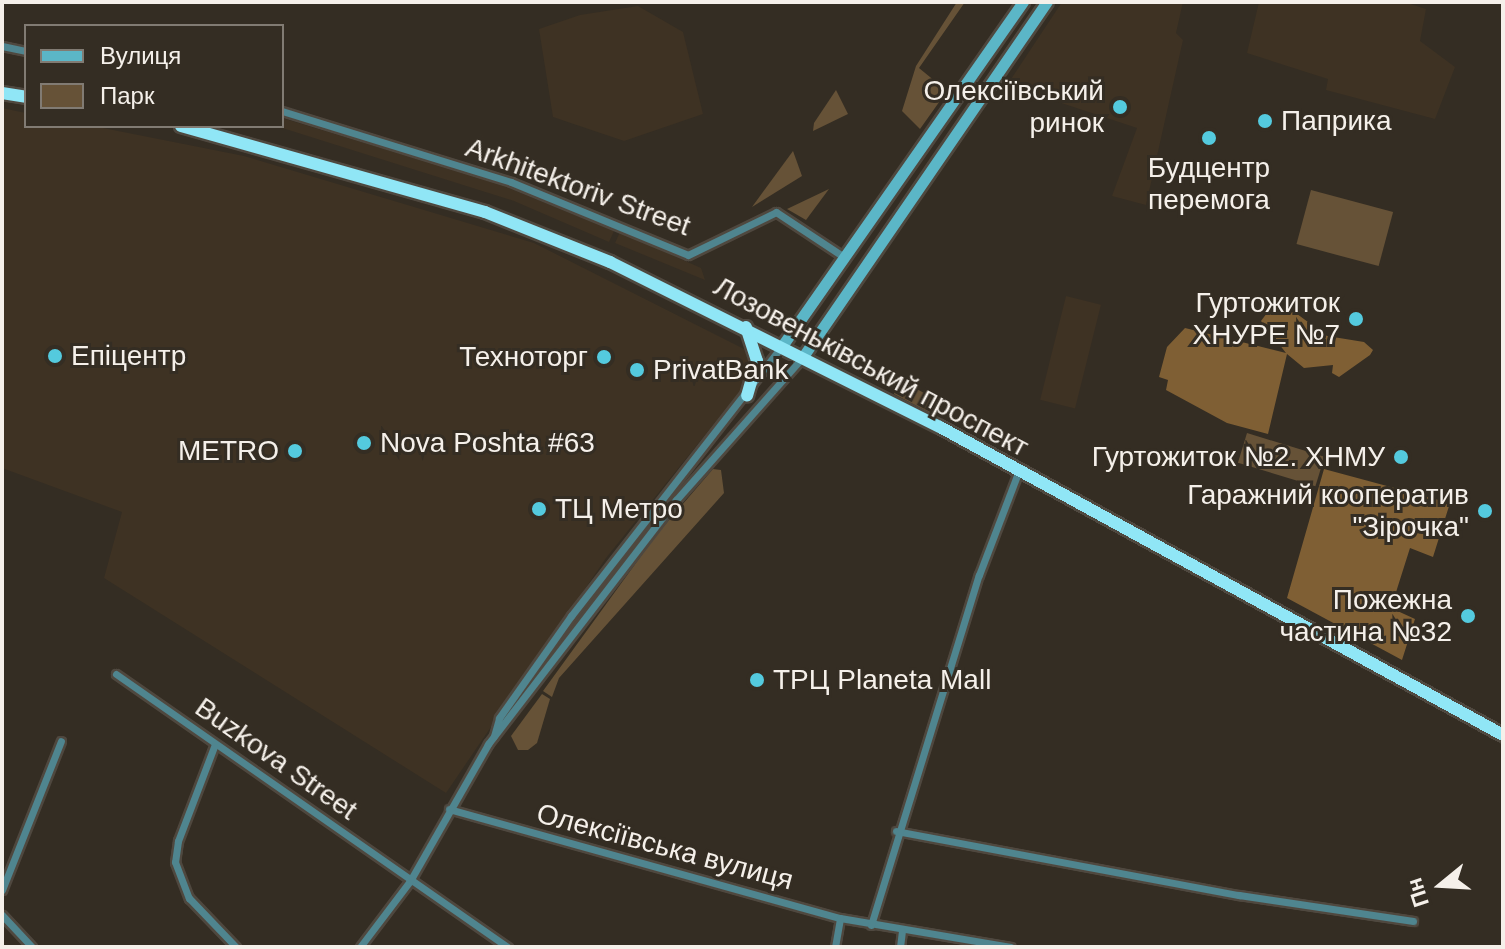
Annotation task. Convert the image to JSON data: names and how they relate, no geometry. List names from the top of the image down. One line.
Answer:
{"streets":{"highway":["Лозовеньківський проспект"],"street":["Arkhitektoriv Street","Buzkova Street","Олексіївська вулиця"]},"places":["Олексіївський ринок","Паприка","Будцентр перемога","Гуртожиток ХНУРЕ №7","Епіцентр","Техноторг","PrivatBank","Nova Poshta #63","METRO","Гуртожиток №2. ХНМУ","ТЦ Метро","Гаражний кооператив \"Зірочка\"","Пожежна частина №32","ТРЦ Planeta Mall"],"legend":["Вулиця","Парк"],"north":"left"}
